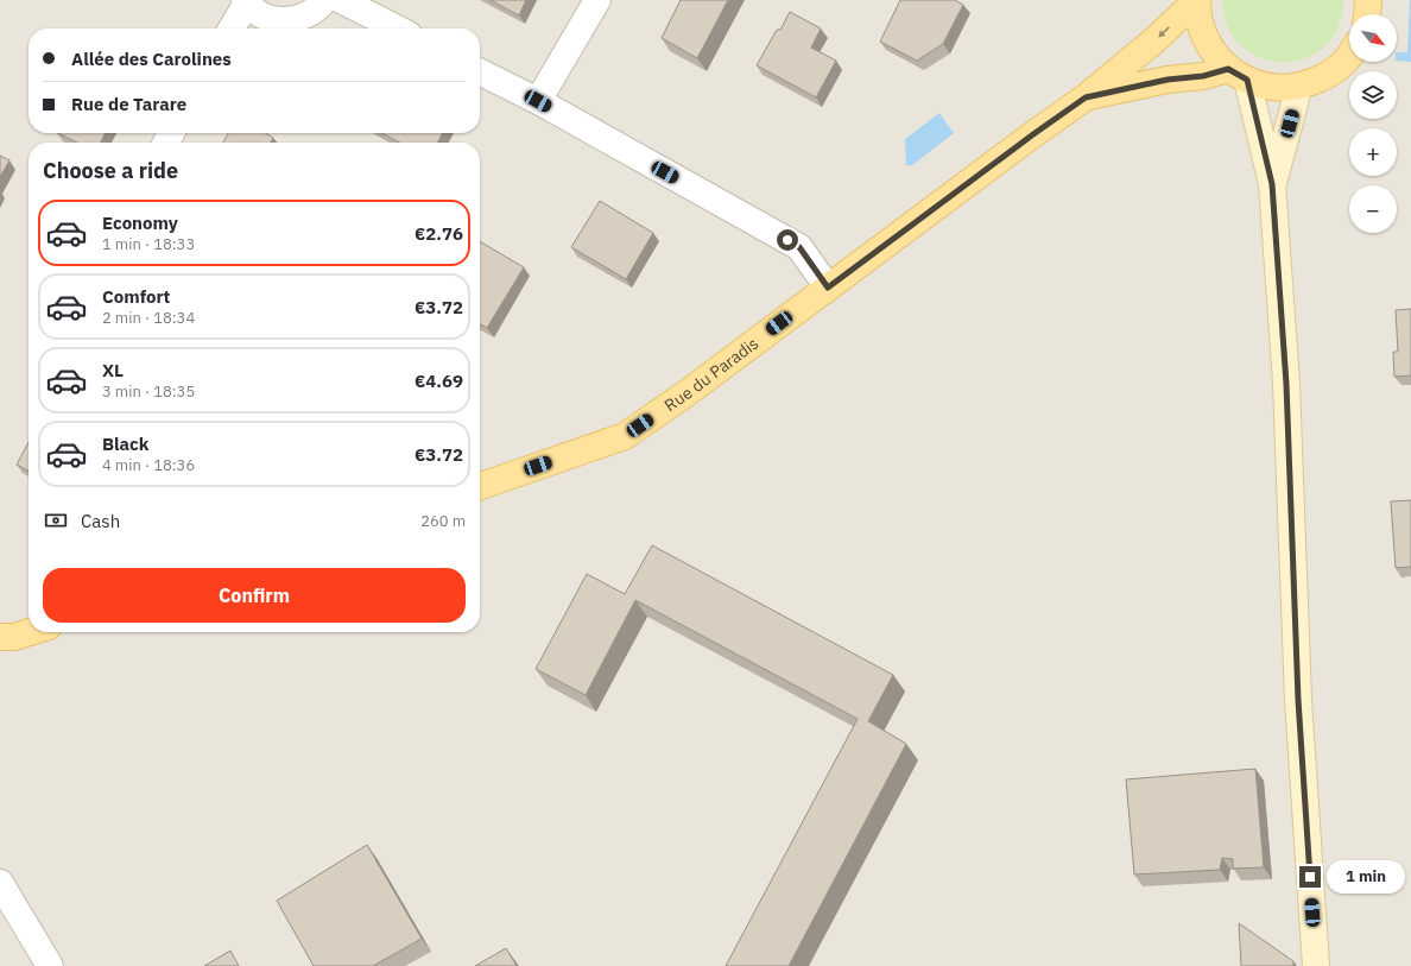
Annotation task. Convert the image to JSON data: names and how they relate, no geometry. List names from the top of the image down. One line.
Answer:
{"streets":{"main road":["Rue du Paradis"]},"north":"bottom right","page":{"map_buttons":["+","−"],"banner":["Allée des Carolines","Rue de Tarare"],"heading":"Choose a ride","list":[{"name":"Economy","note":"1 min · 18:33","value":"€2.76"},{"name":"Comfort","note":"2 min · 18:34","value":"€3.72"},{"name":"XL","note":"3 min · 18:35","value":"€4.69"},{"name":"Black","note":"4 min · 18:36","value":"€3.72"}],"pay":["Cash","260 m"],"buttons":"Confirm","bubble":"1 min"}}
